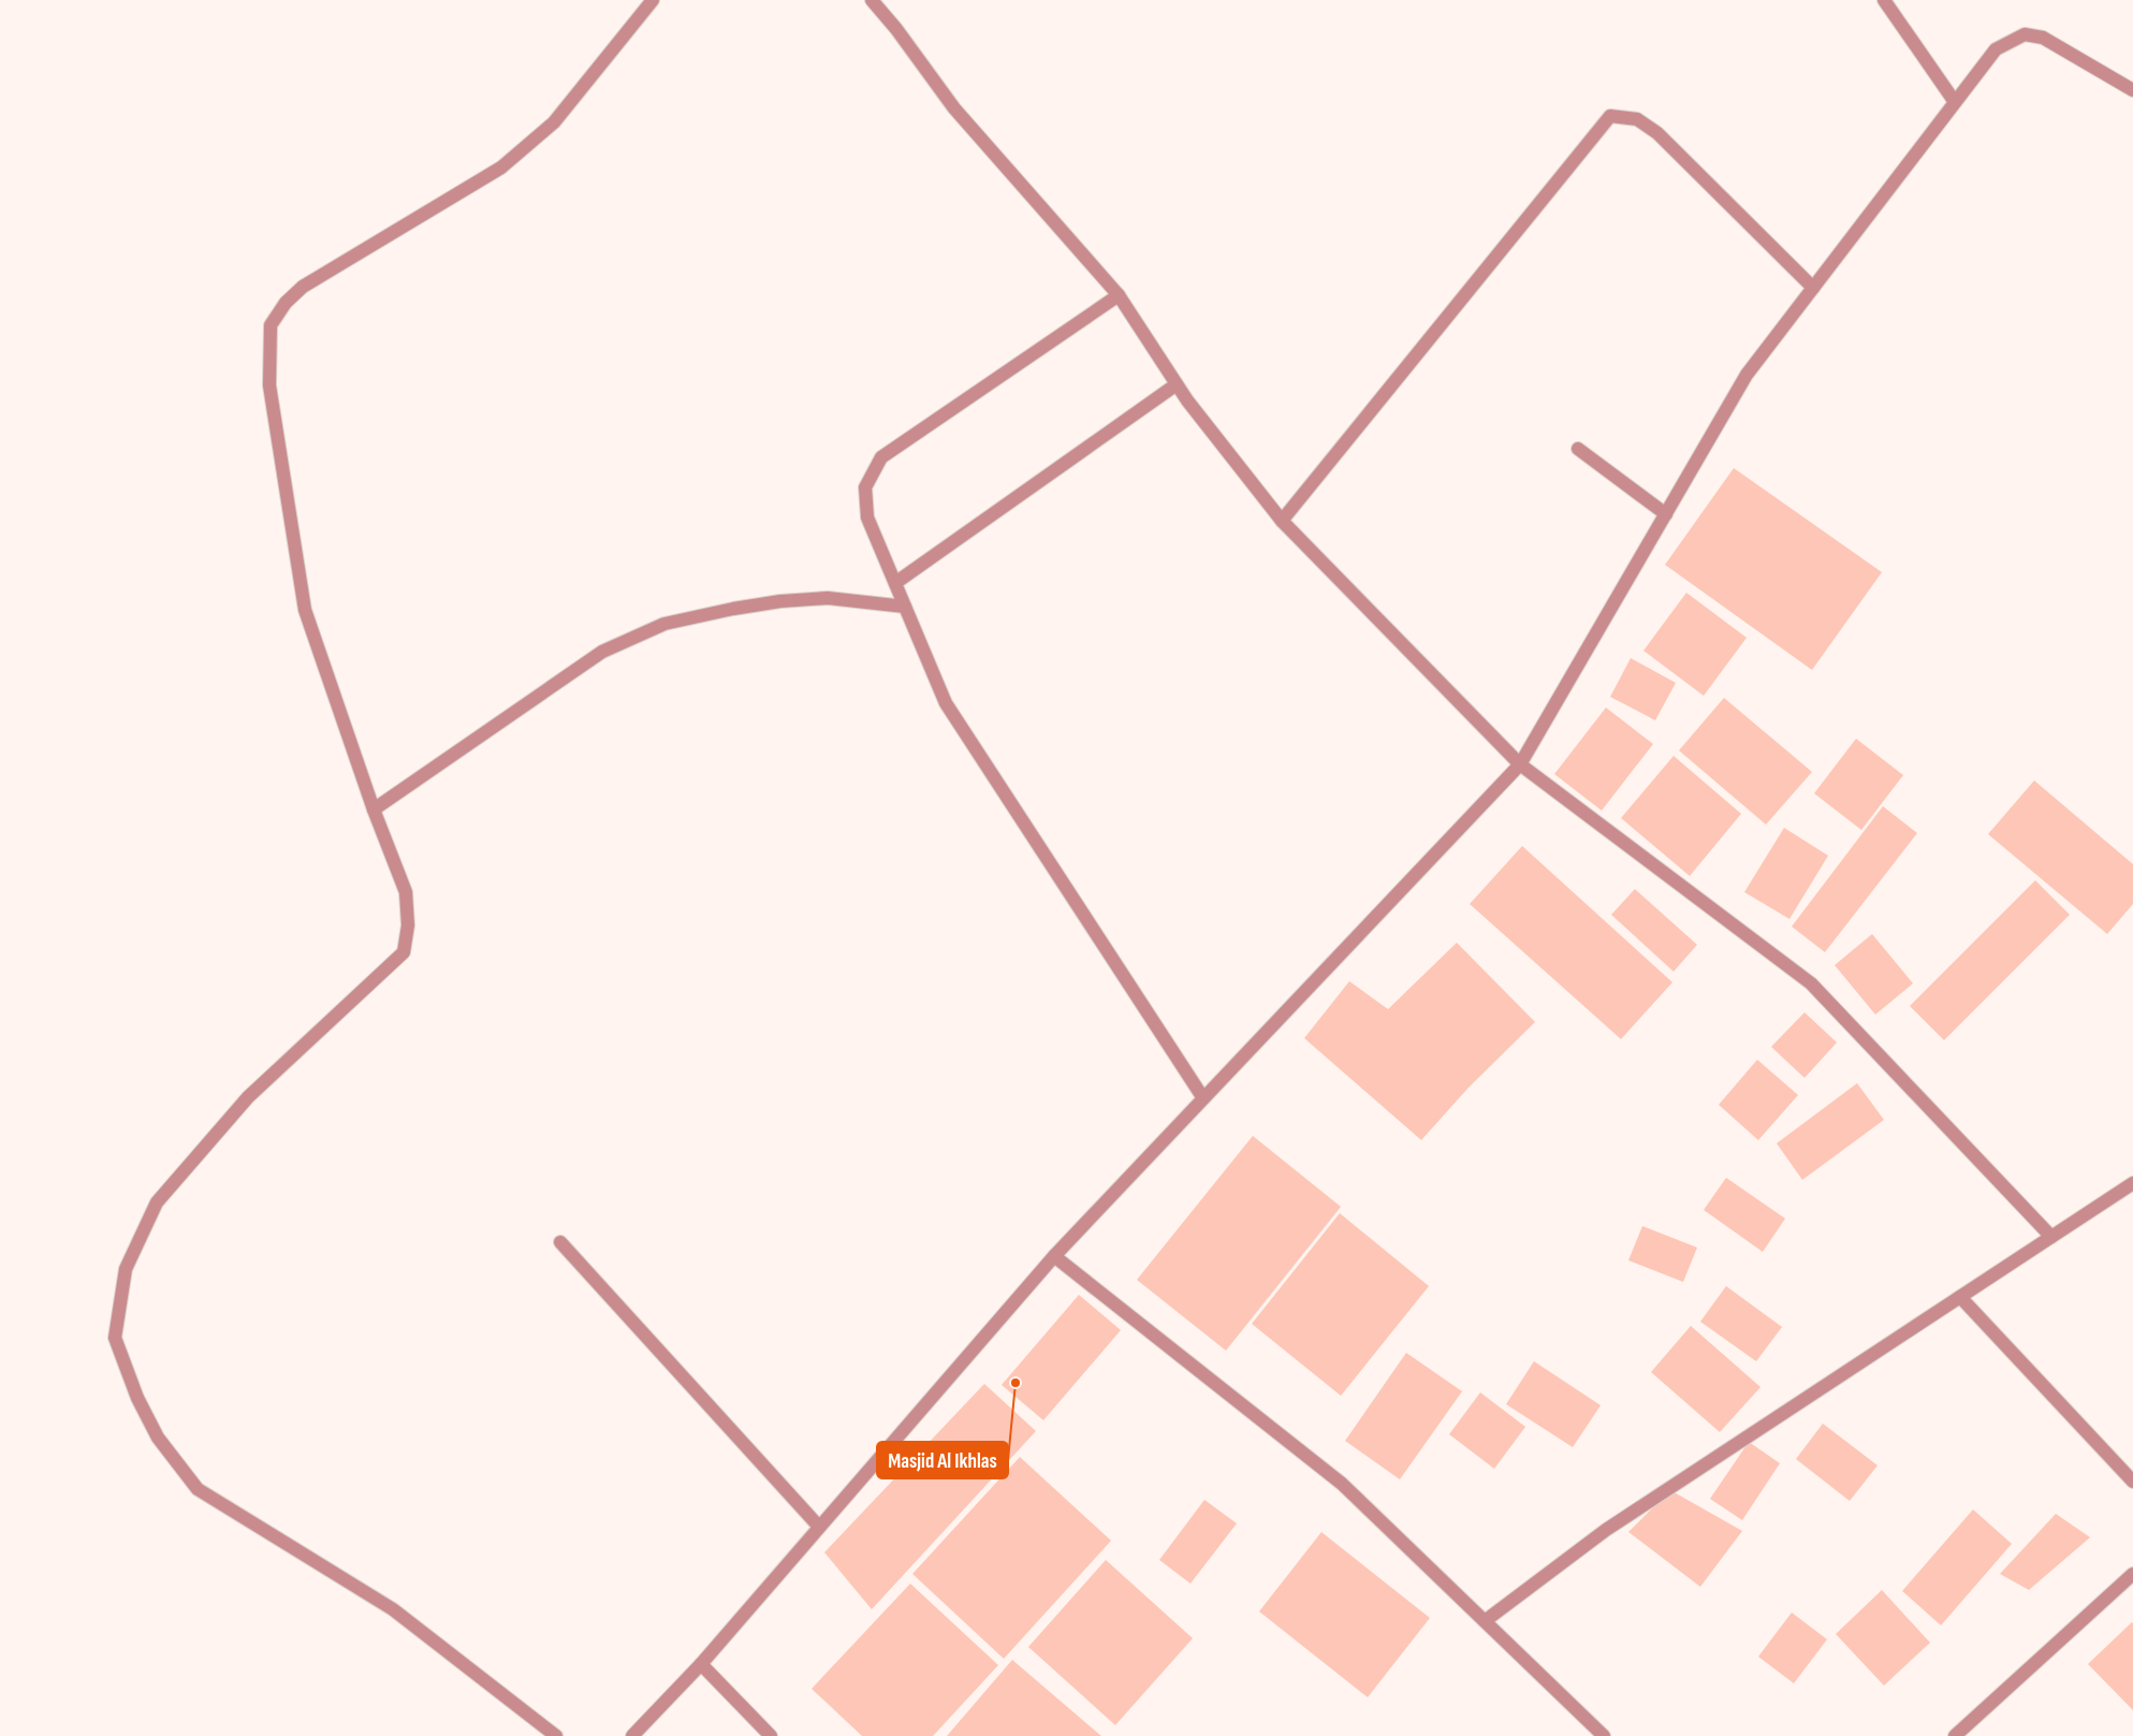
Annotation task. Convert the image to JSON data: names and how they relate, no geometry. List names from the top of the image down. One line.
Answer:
{"places":["Masjid Al Ikhlas"]}
